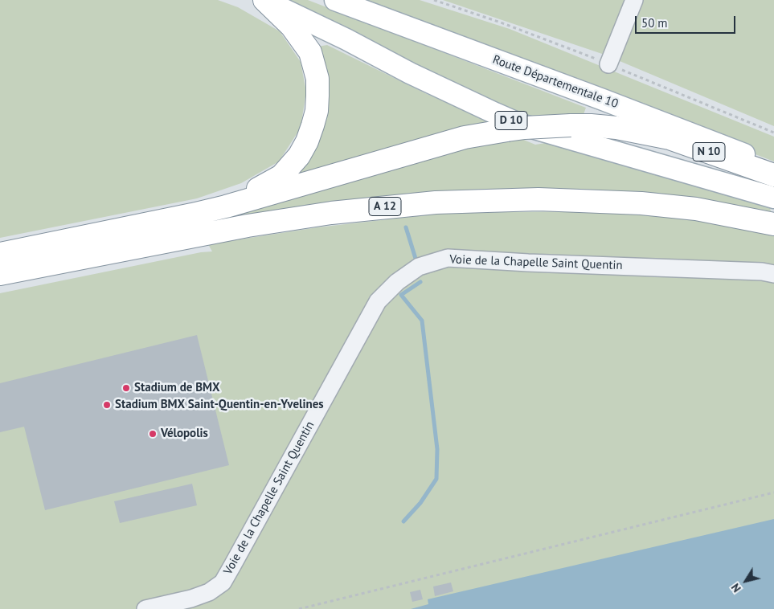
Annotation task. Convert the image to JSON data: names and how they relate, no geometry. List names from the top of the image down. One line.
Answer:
{"streets":{"highway":["N 10","A 12"],"main road":["Route Départementale 10","D 10"],"street":["Voie de la Chapelle Saint Quentin"]},"places":["Stadium de BMX","Stadium BMX Saint-Quentin-en-Yvelines","Vélopolis"],"scale_bar":"50 m","north":"bottom left"}
